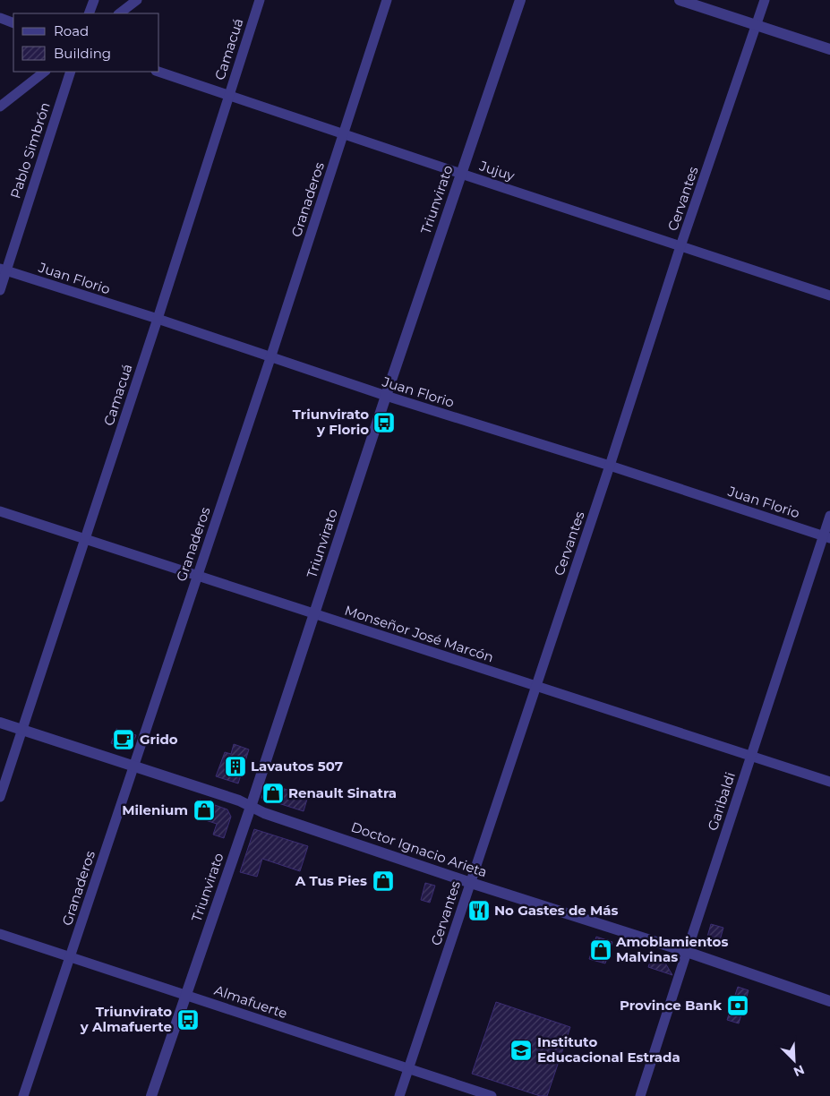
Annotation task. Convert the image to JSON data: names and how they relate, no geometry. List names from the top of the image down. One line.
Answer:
{"streets":{"street":["Camacuá","Pablo Simbrón","Jujuy","Cervantes","Granaderos","Triunvirato","Juan Florio","Monseñor José Marcón","Garibaldi","Doctor Ignacio Arieta","Almafuerte"]},"crossings":[["Camacuá","Jujuy"],["Camacuá","Juan Florio"],["Camacuá","Monseñor José Marcón"],["Camacuá","Doctor Ignacio Arieta"],["Pablo Simbrón","Juan Florio"],["Jujuy","Cervantes"],["Jujuy","Granaderos"],["Jujuy","Triunvirato"],["Cervantes","Juan Florio"],["Cervantes","Monseñor José Marcón"],["Cervantes","Doctor Ignacio Arieta"],["Cervantes","Almafuerte"],["Granaderos","Juan Florio"],["Granaderos","Monseñor José Marcón"],["Granaderos","Doctor Ignacio Arieta"],["Granaderos","Almafuerte"],["Triunvirato","Juan Florio"],["Triunvirato","Monseñor José Marcón"],["Triunvirato","Doctor Ignacio Arieta"],["Triunvirato","Almafuerte"],["Juan Florio","Garibaldi"],["Monseñor José Marcón","Garibaldi"],["Garibaldi","Doctor Ignacio Arieta"]],"places":{"bus stop":["Triunvirato y Florio","Triunvirato y Almafuerte"],"cafe":["Grido"],"building":["Lavautos 507"],"shop":["Renault Sinatra","Milenium","A Tus Pies","Amoblamientos Malvinas"],"restaurant":["No Gastes de Más"],"bank":["Province Bank"],"school or university":["Instituto Educacional Estrada"]},"legend":["Road","Building"],"north":"bottom right"}
